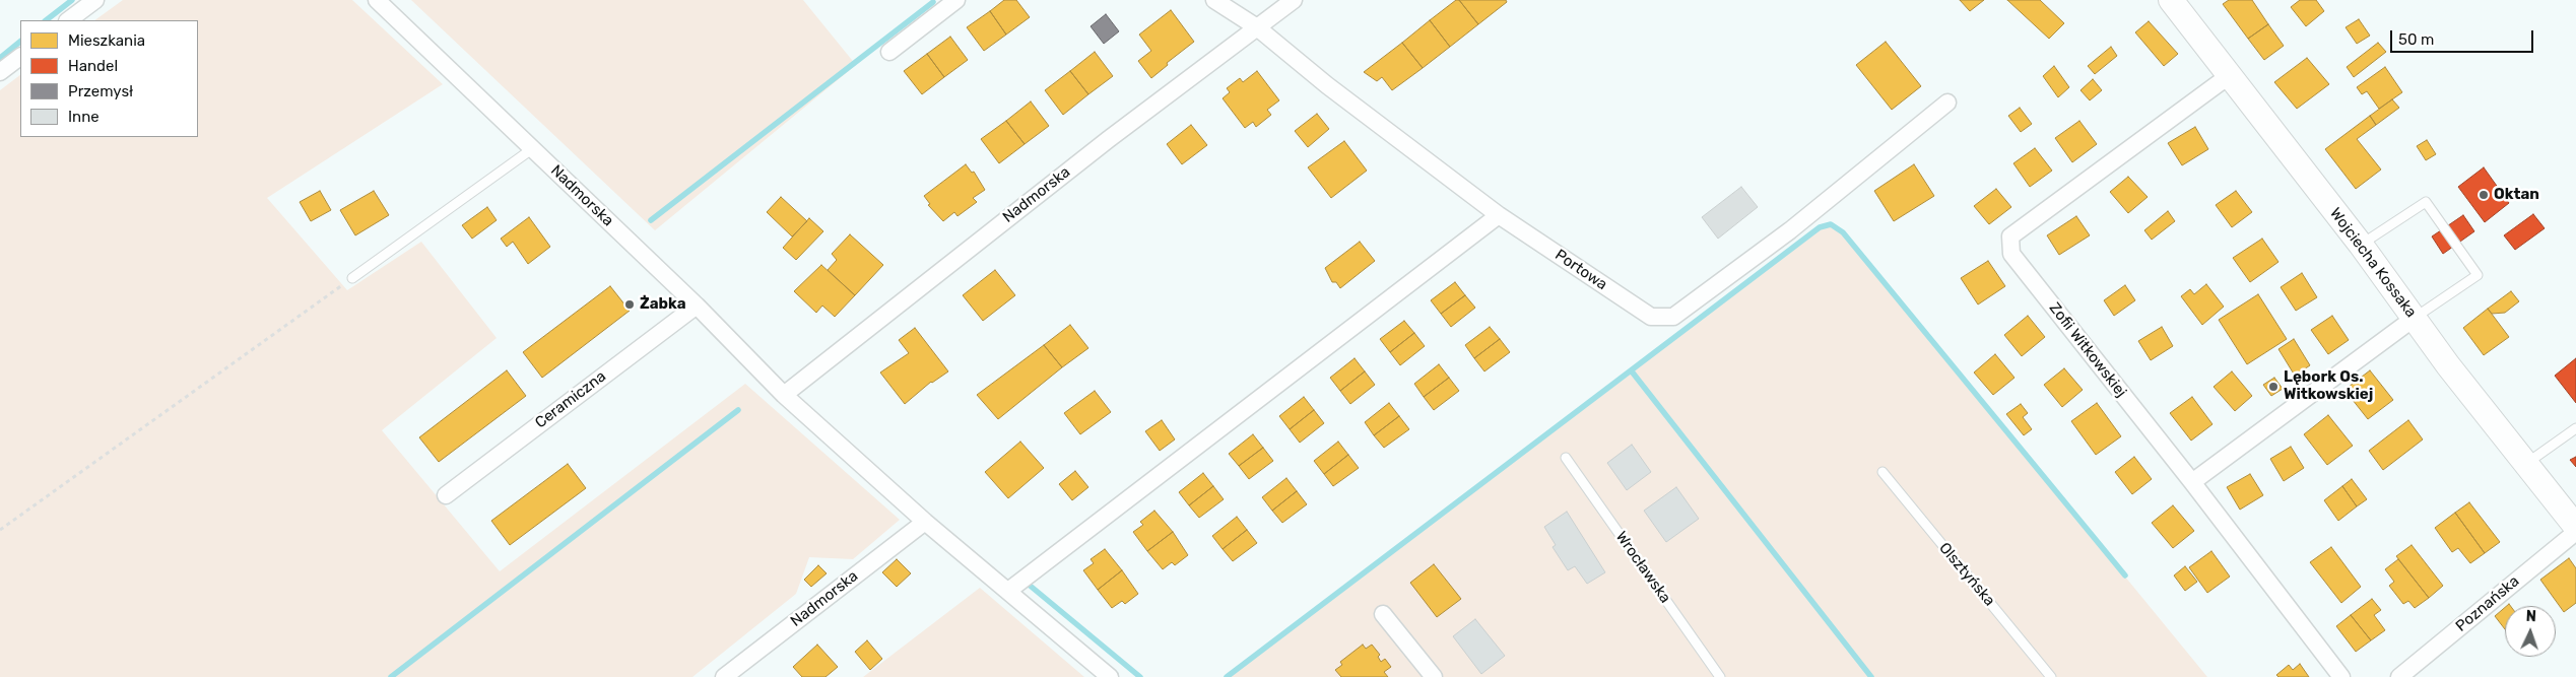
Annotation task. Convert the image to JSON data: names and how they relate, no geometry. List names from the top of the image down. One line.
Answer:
{"streets":{"main road":["Wojciecha Kossaka"],"street":["Nadmorska","Portowa","Zofii Witkowskiej","Ceramiczna","Poznańska"],"lane":["Wrocławska","Olsztyńska"]},"crossings":[["Nadmorska","Portowa"],["Nadmorska","Ceramiczna"],["Wojciecha Kossaka","Zofii Witkowskiej"]],"places":["Oktan","Żabka","Lębork Os. Witkowskiej"],"legend":["Mieszkania","Handel","Przemysł","Inne"],"scale_bar":"50 m","north":"top"}
